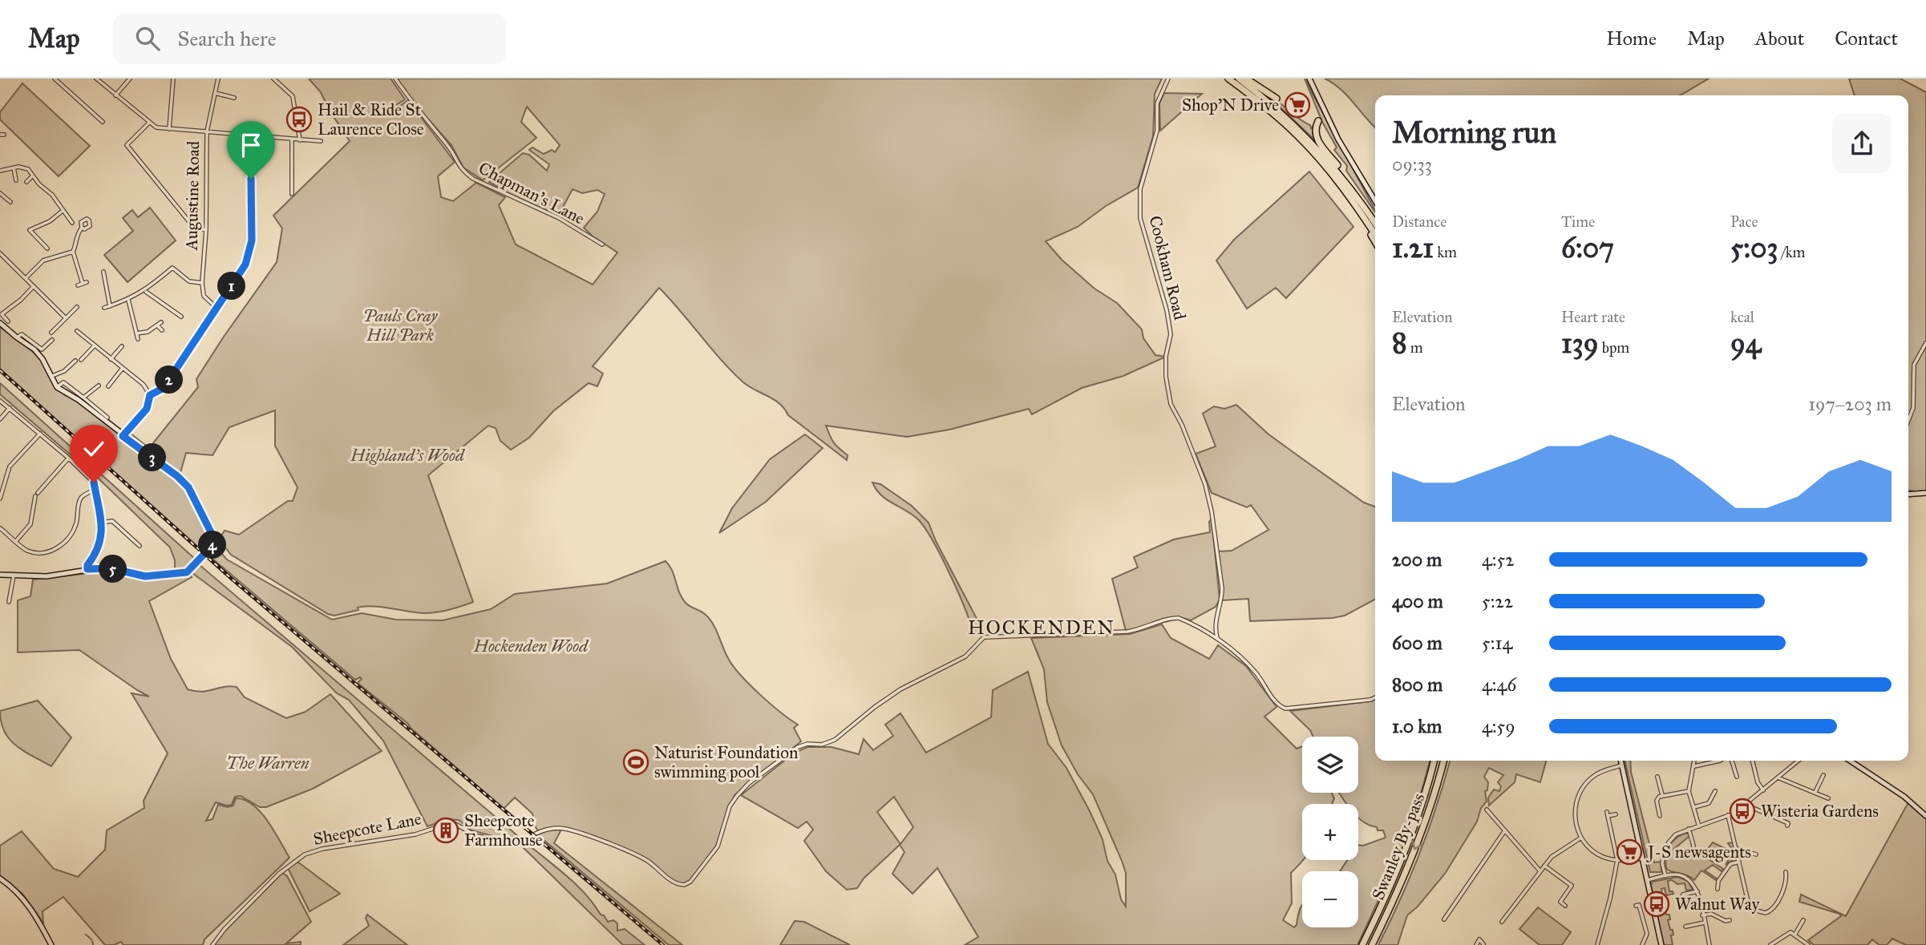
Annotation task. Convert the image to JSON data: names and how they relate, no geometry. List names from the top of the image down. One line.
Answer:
{"streets":{"highway":["Swanley By-pass"],"street":["Chapman's Lane","Augustine Road","Cookham Road","Sheepcote Lane"]},"districts":["HOCKENDEN"],"parks":["Pauls Cray Hill Park","Highland's Wood","Hockenden Wood","The Warren"],"places":{"supermarket":["Shop'N Drive","J-S newsagents"],"bus stop":["Hail & Ride St Laurence Close","Wisteria Gardens","Walnut Way"],"sports":["Naturist Foundation swimming pool"],"building":["Sheepcote Farmhouse"]},"page":{"header":"Map","search":"Search here","nav":["Home","Map","About","Contact"],"heading":["Morning run","09:33"],"stats":[["Distance","1.21 km"],["Time","6:07"],["Pace","5:03 /km"],["Elevation","8 m"],["Heart rate","139 bpm"],["kcal","94"]],"pins":["1","2","3","4","5"],"chart":["Elevation","197–203 m"],"list":[{"name":"200 m","note":"4:52"},{"name":"400 m","note":"5:22"},{"name":"600 m","note":"5:14"},{"name":"800 m","note":"4:46"},{"name":"1.0 km","note":"4:59"}],"map_buttons":["+","−"]}}
